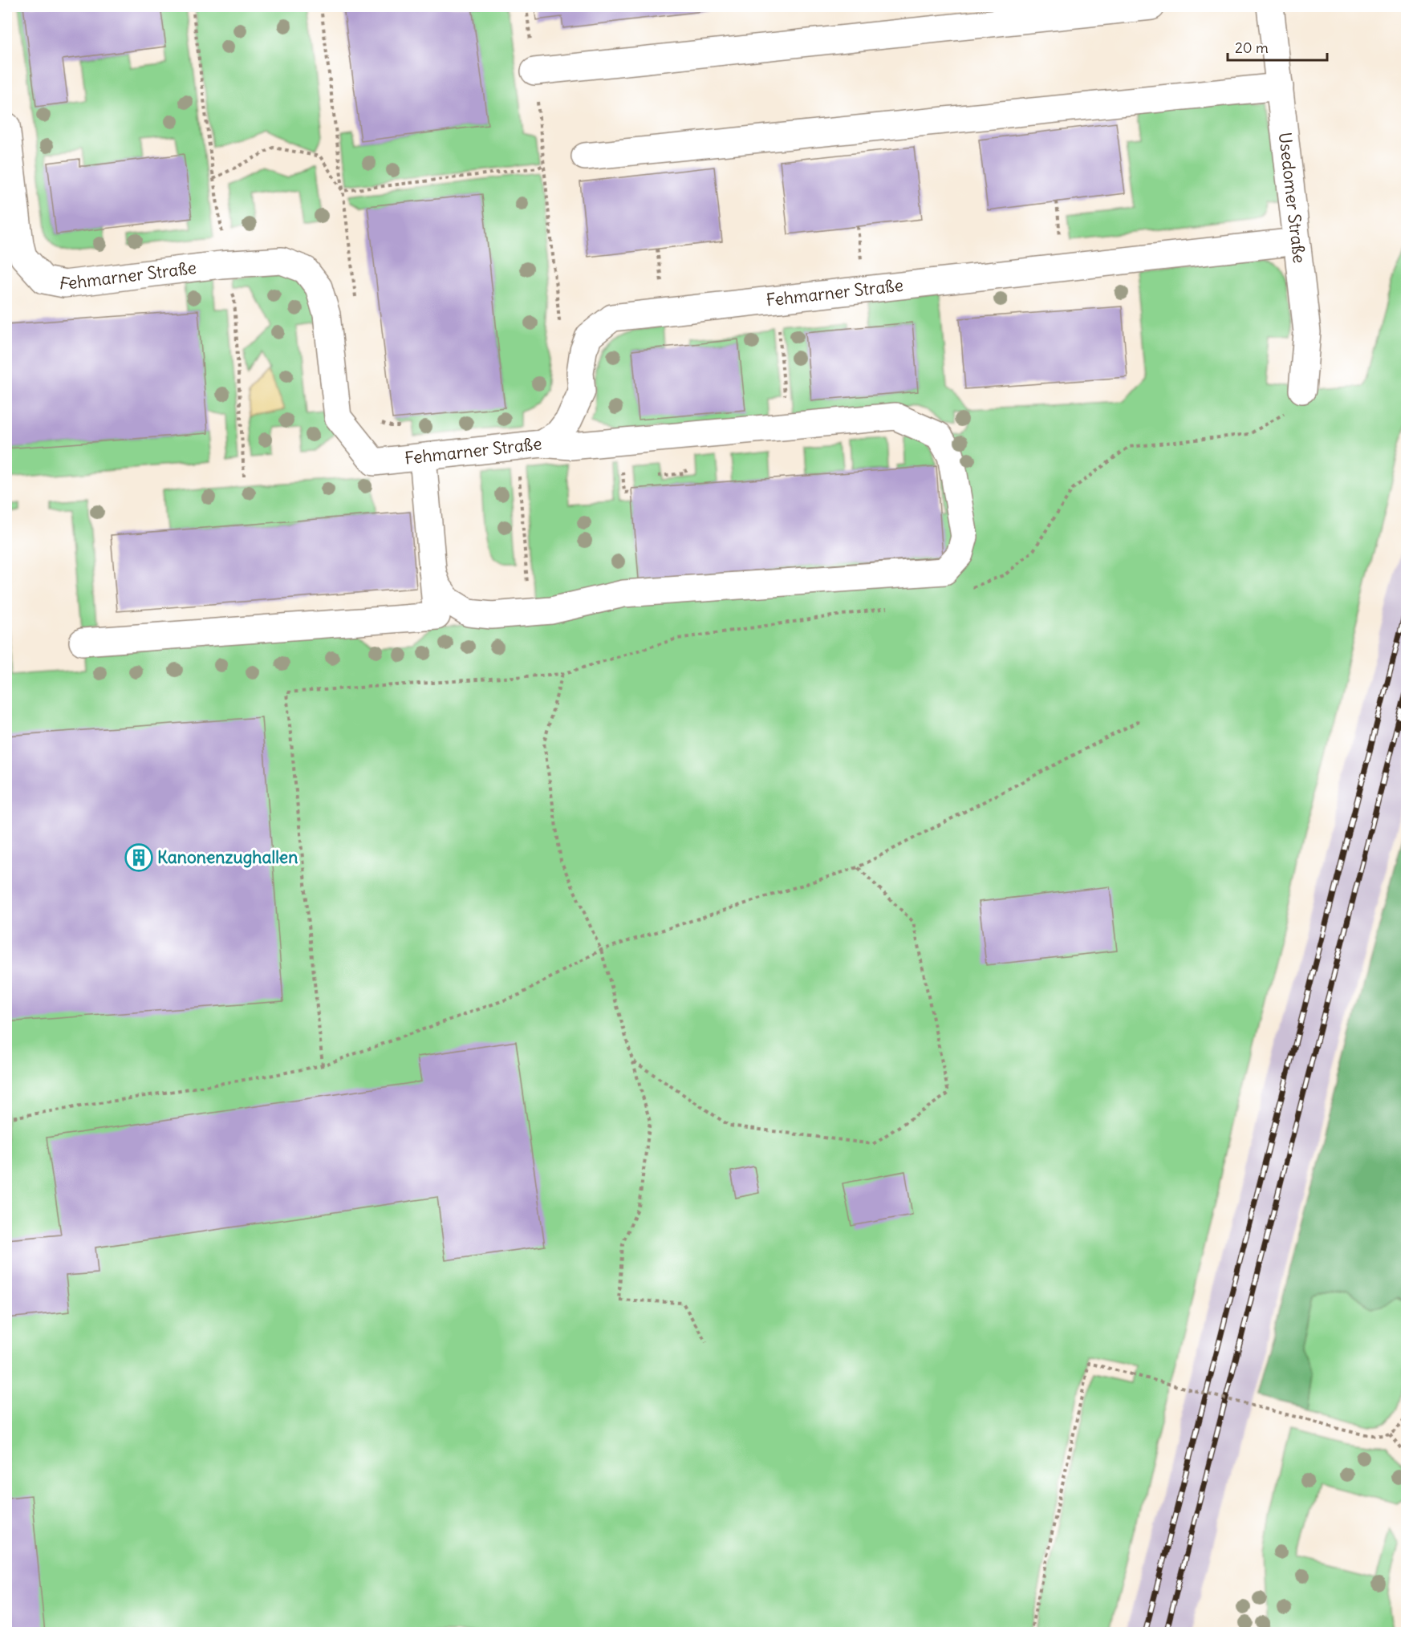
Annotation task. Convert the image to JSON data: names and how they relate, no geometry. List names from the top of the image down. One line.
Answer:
{"streets":{"street":["Usedomer Straße","Fehmarner Straße"]},"crossings":[["Usedomer Straße","Fehmarner Straße"]],"places":{"building":["Kanonenzughallen"]},"scale_bar":"20 m"}
